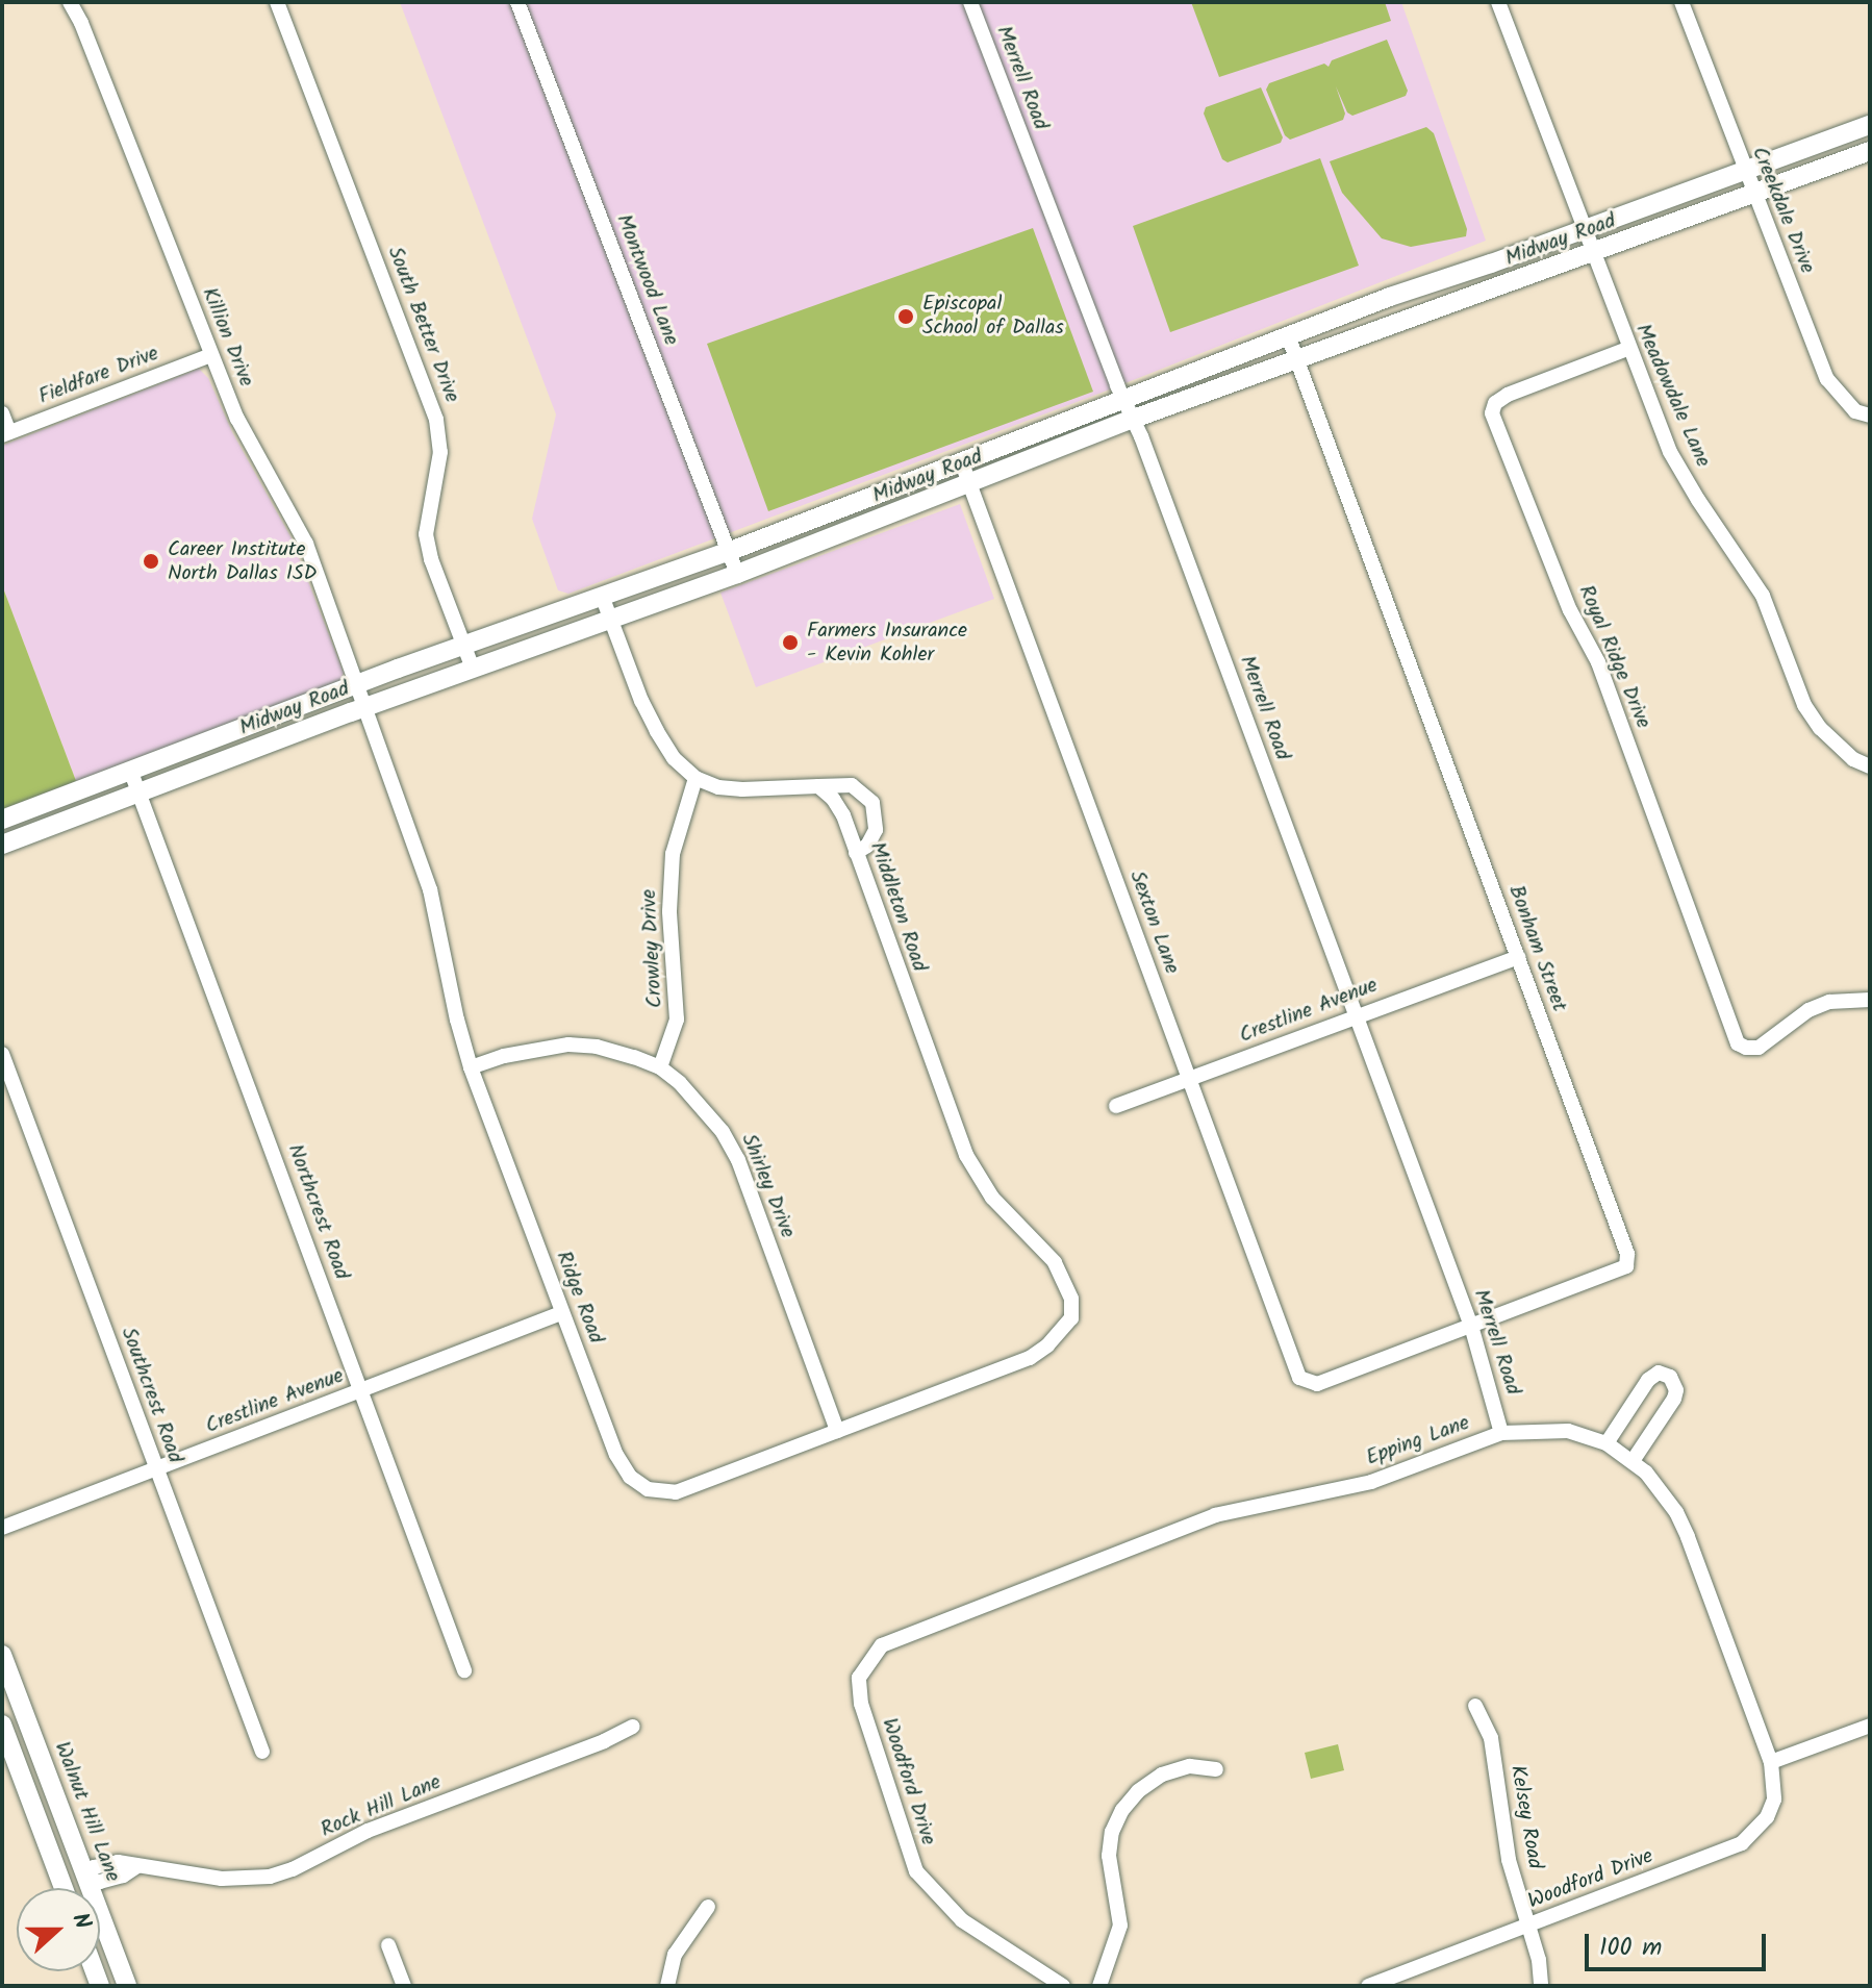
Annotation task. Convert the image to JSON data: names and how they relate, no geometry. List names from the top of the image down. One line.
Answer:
{"streets":{"main road":["Midway Road","Walnut Hill Lane"],"street":["Merrell Road","Creekdale Drive","Montwood Lane","South Better Drive","Killion Drive","Fieldfare Drive","Meadowdale Lane","Royal Ridge Drive","Middleton Road","Sexton Lane","Crowley Drive","Bonham Street","Crestline Avenue","Shirley Drive","Northcrest Road","Ridge Road","Southcrest Road","Epping Lane","Woodford Drive","Rock Hill Lane","Kelsey Road"]},"crossings":[["Merrell Road","Midway Road"],["Merrell Road","Bonham Street"],["Merrell Road","Crestline Avenue"],["Merrell Road","Epping Lane"],["Creekdale Drive","Midway Road"],["Midway Road","Montwood Lane"],["Midway Road","South Better Drive"],["Midway Road","Killion Drive"],["Midway Road","Meadowdale Lane"],["Midway Road","Sexton Lane"],["Midway Road","Bonham Street"],["Midway Road","Northcrest Road"],["Midway Road","Ridge Road"],["Killion Drive","Fieldfare Drive"],["Killion Drive","Ridge Road"],["Meadowdale Lane","Royal Ridge Drive"],["Middleton Road","Ridge Road"],["Sexton Lane","Bonham Street"],["Sexton Lane","Crestline Avenue"],["Crowley Drive","Shirley Drive"],["Bonham Street","Crestline Avenue"],["Crestline Avenue","Northcrest Road"],["Crestline Avenue","Ridge Road"],["Crestline Avenue","Southcrest Road"],["Shirley Drive","Ridge Road"],["Epping Lane","Woodford Drive"],["Woodford Drive","Kelsey Road"],["Rock Hill Lane","Walnut Hill Lane"]],"places":["Episcopal School of Dallas","Career Institute North Dallas ISD","Farmers Insurance - Kevin Kohler"],"scale_bar":"100 m","north":"right"}
